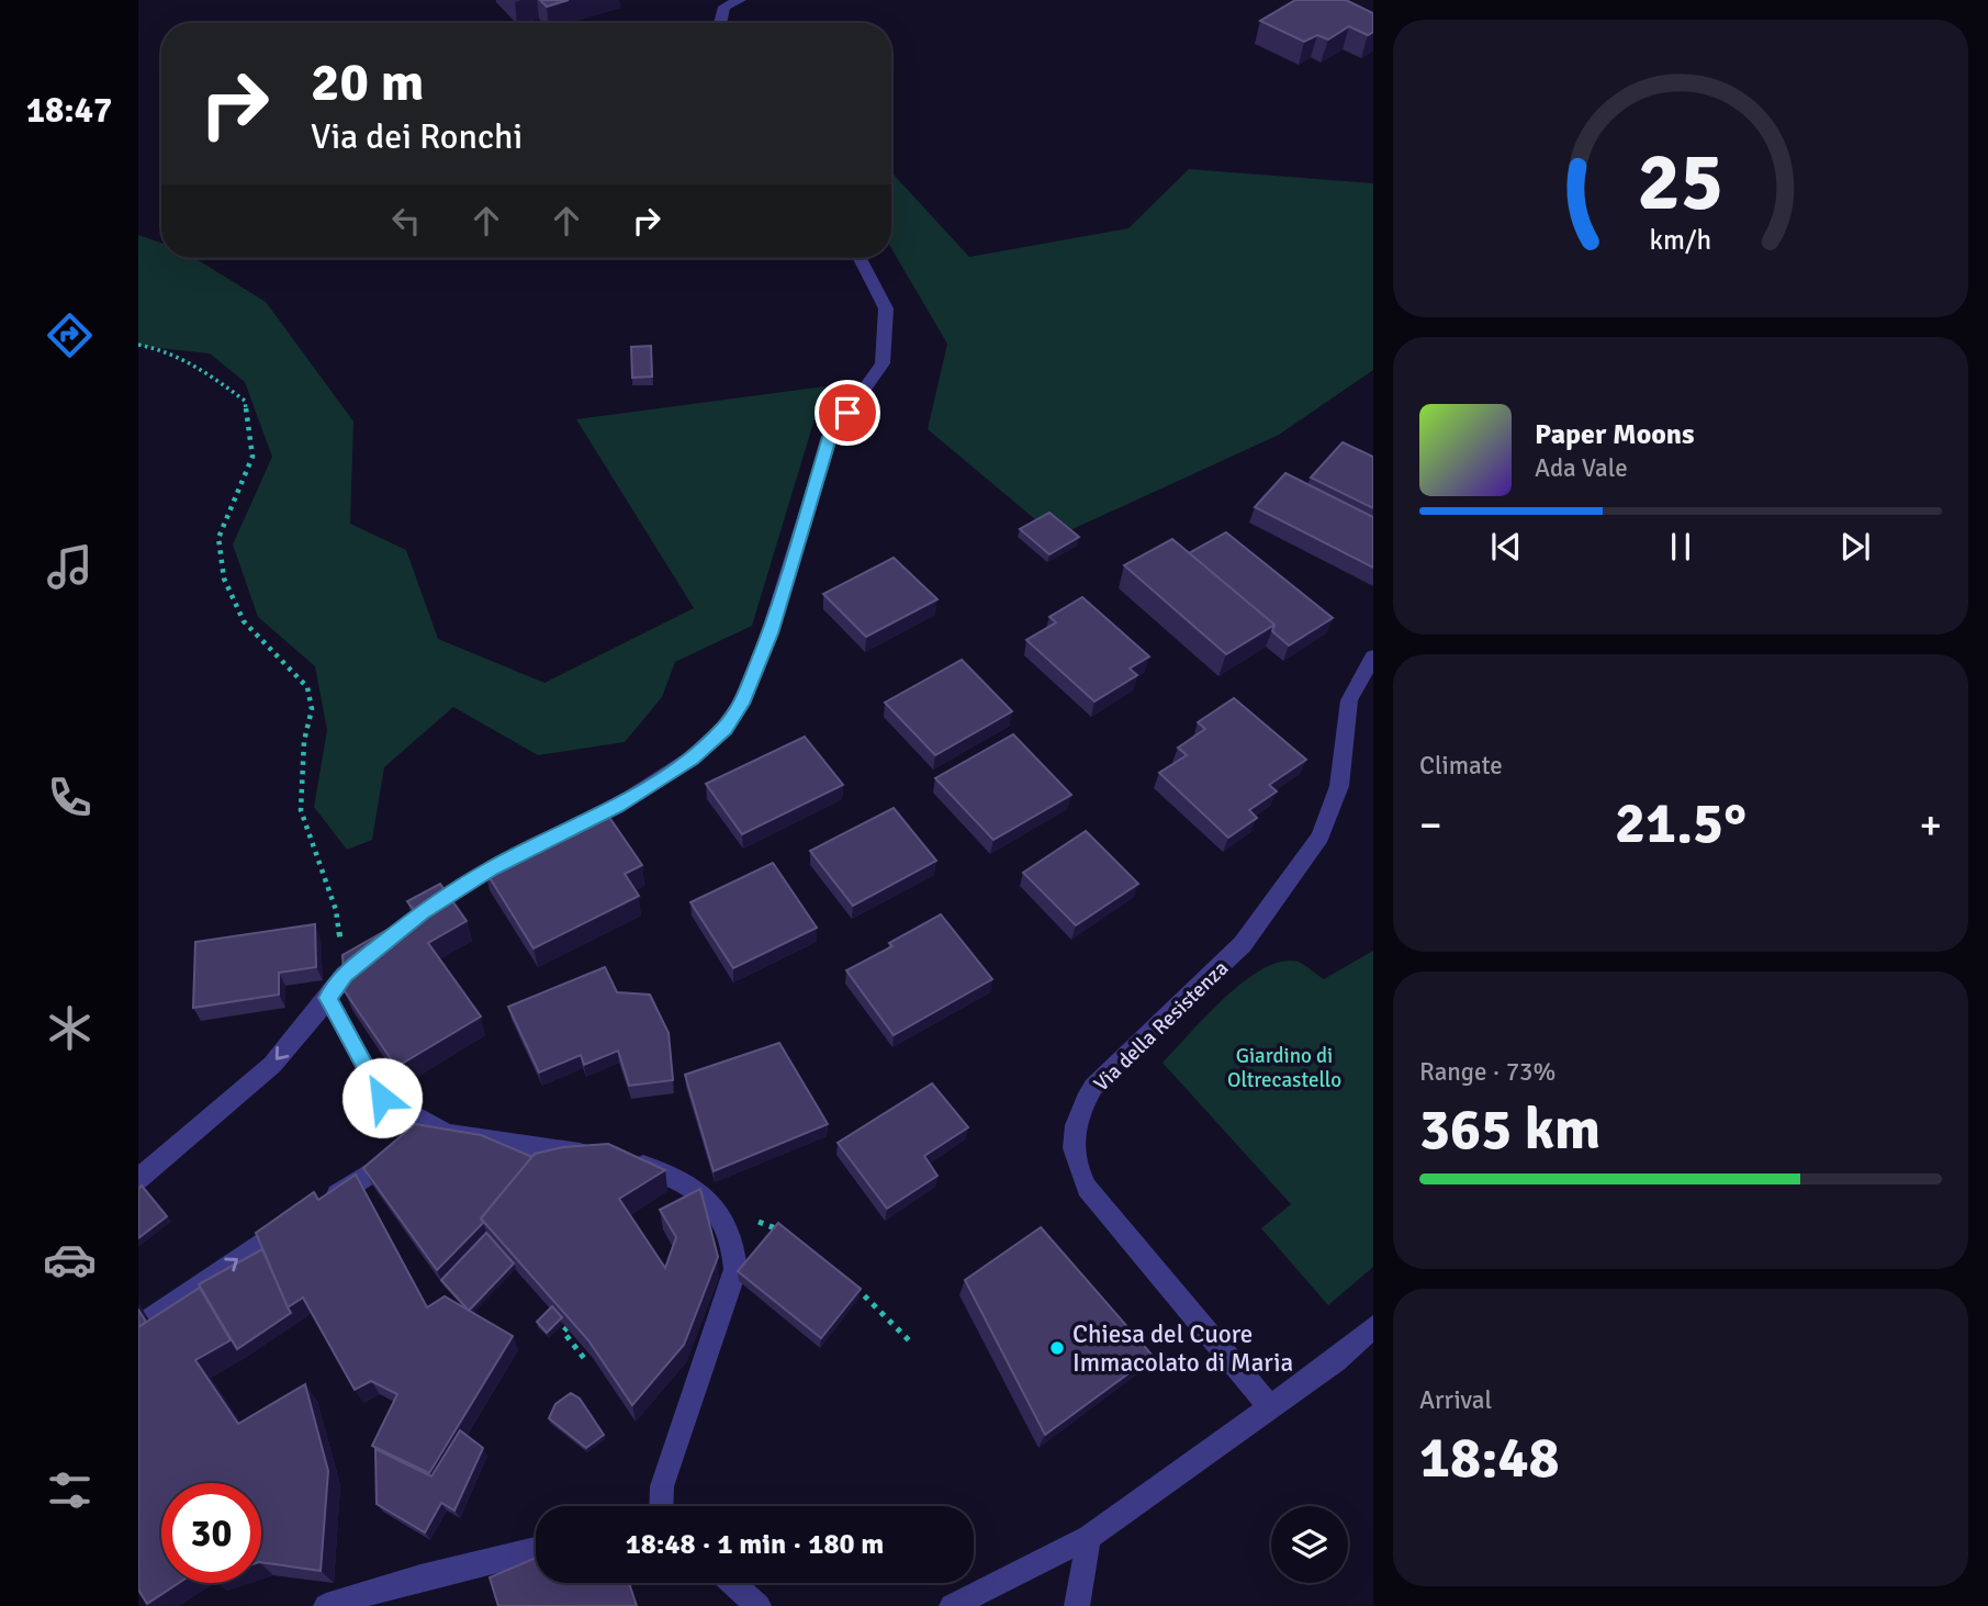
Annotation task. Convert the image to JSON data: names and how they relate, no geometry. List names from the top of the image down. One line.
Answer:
{"streets":{"street":["Via della Resistenza"]},"parks":["Giardino di Oltrecastello"],"places":["Chiesa del Cuore Immacolato di Maria"],"page":{"tabs":"18:47","turn":["20 m","Via dei Ronchi"],"song":["Paper Moons","Ada Vale"],"tile":["Climate",["Range · 73%","365 km"],["Arrival","18:48"]],"heat":["−","21.5°","+"],"limit":"30","trip":"18:48 · 1 min · 180 m","gauge":["25","km/h"]}}
